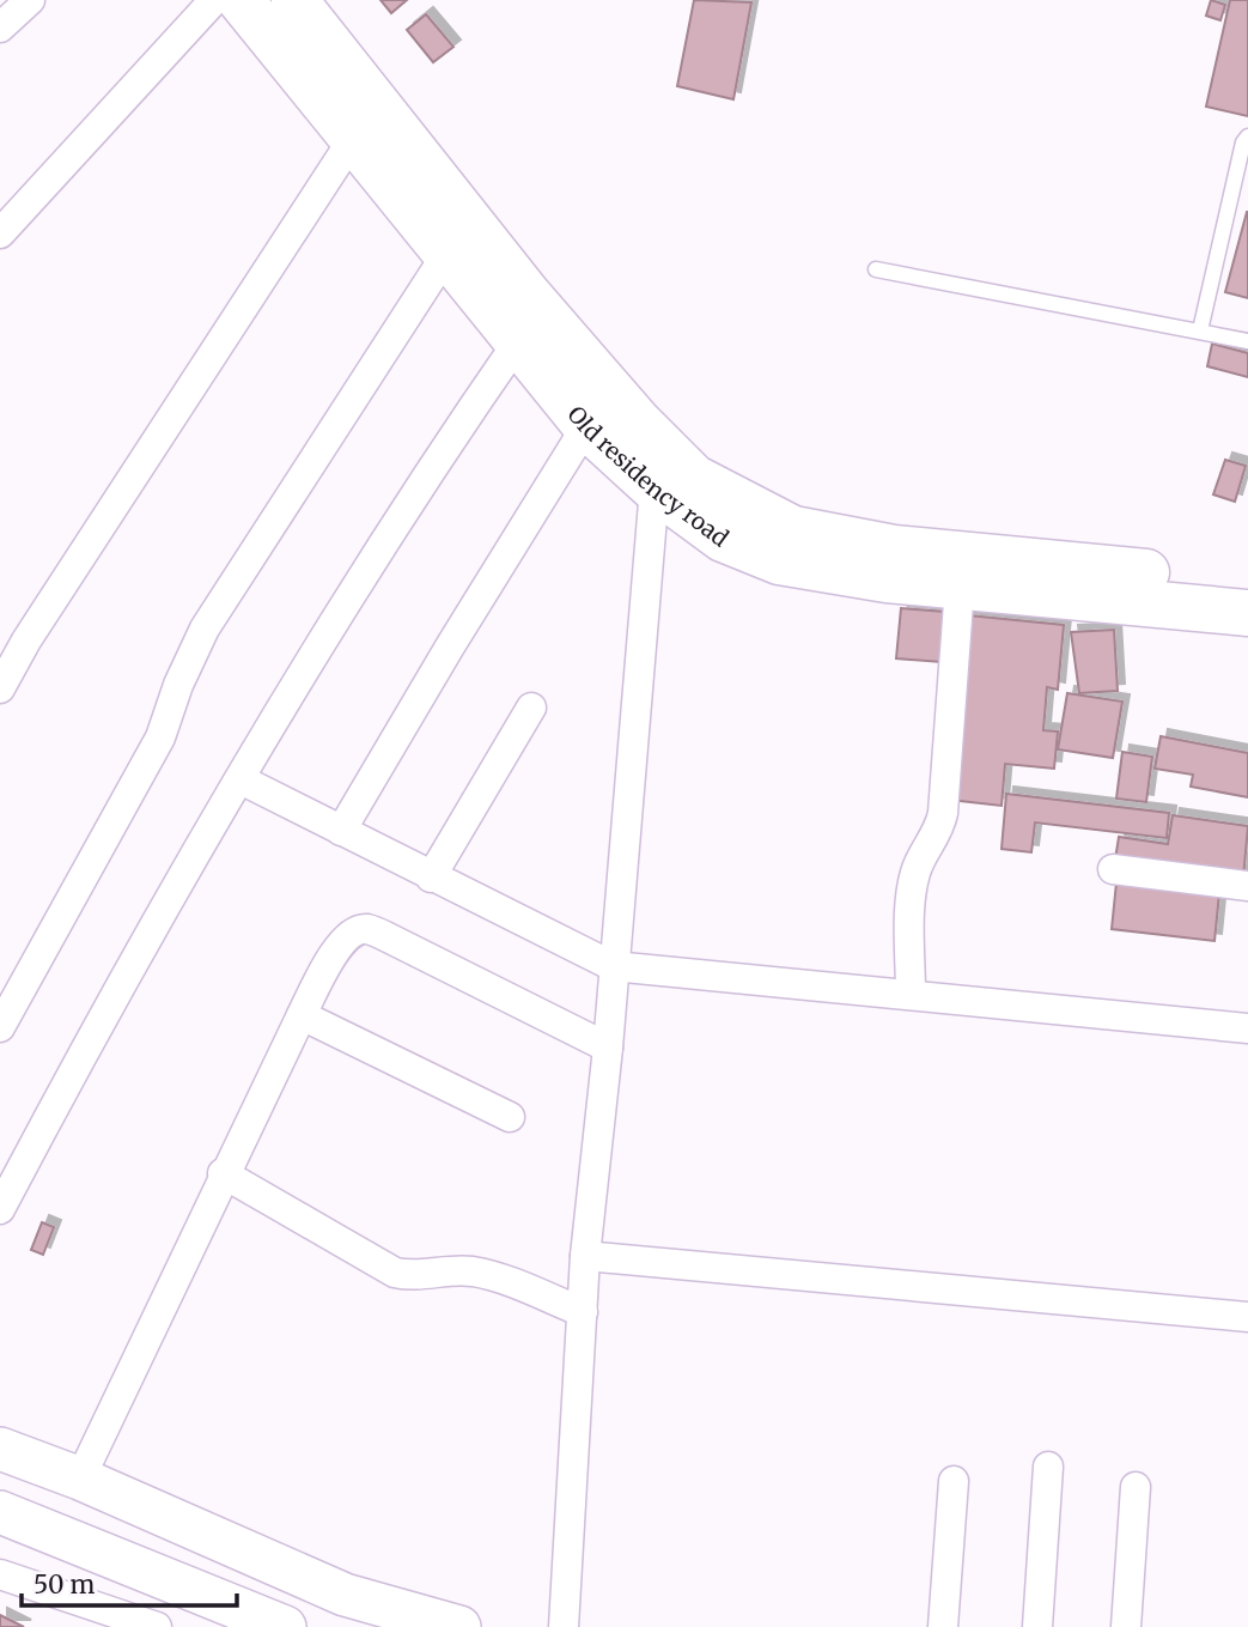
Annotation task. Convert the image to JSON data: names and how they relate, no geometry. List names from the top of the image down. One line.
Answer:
{"streets":{"highway":["Old residency road"]},"scale_bar":"50 m"}
